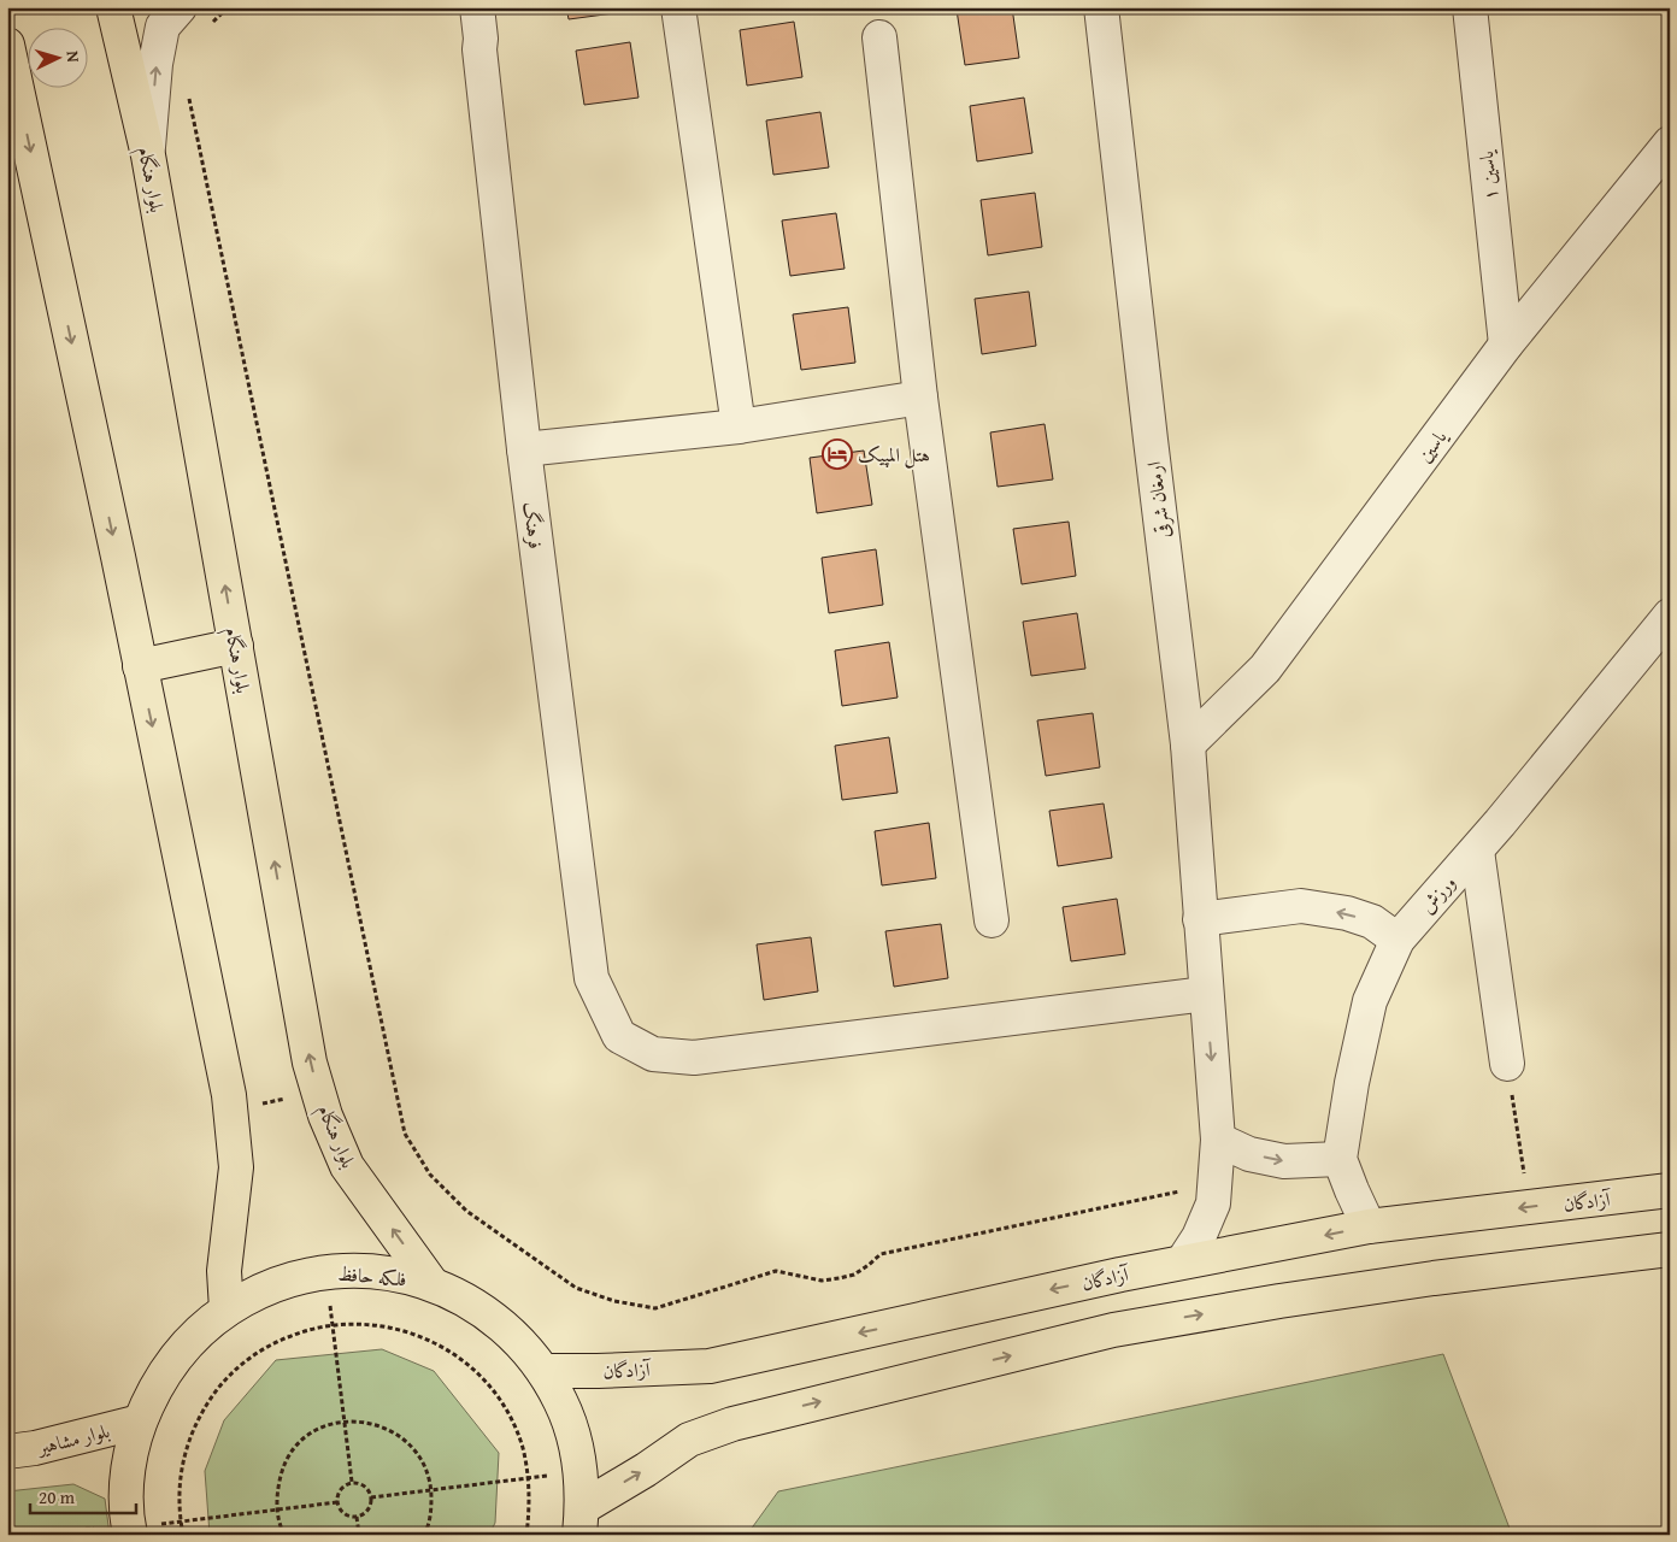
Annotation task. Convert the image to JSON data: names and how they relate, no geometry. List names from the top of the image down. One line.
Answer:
{"streets":{"main road":["بلوار هنگام","آزادگان","فلکه حافظ","بلوار مشاهیر"],"street":["یاسین ۱","یاسین","ارمغان شرقی","فرهنگ","ورزش"]},"crossings":[["یاسین ۱","یاسین"],["بلوار هنگام","فلکه حافظ"],["یاسین","ارمغان شرقی"],["ارمغان شرقی","فرهنگ"],["ارمغان شرقی","آزادگان"],["آزادگان","فلکه حافظ"],["فلکه حافظ","بلوار مشاهیر"]],"places":{"hotel":["هتل المپیک"]},"scale_bar":"20 m","north":"right"}
